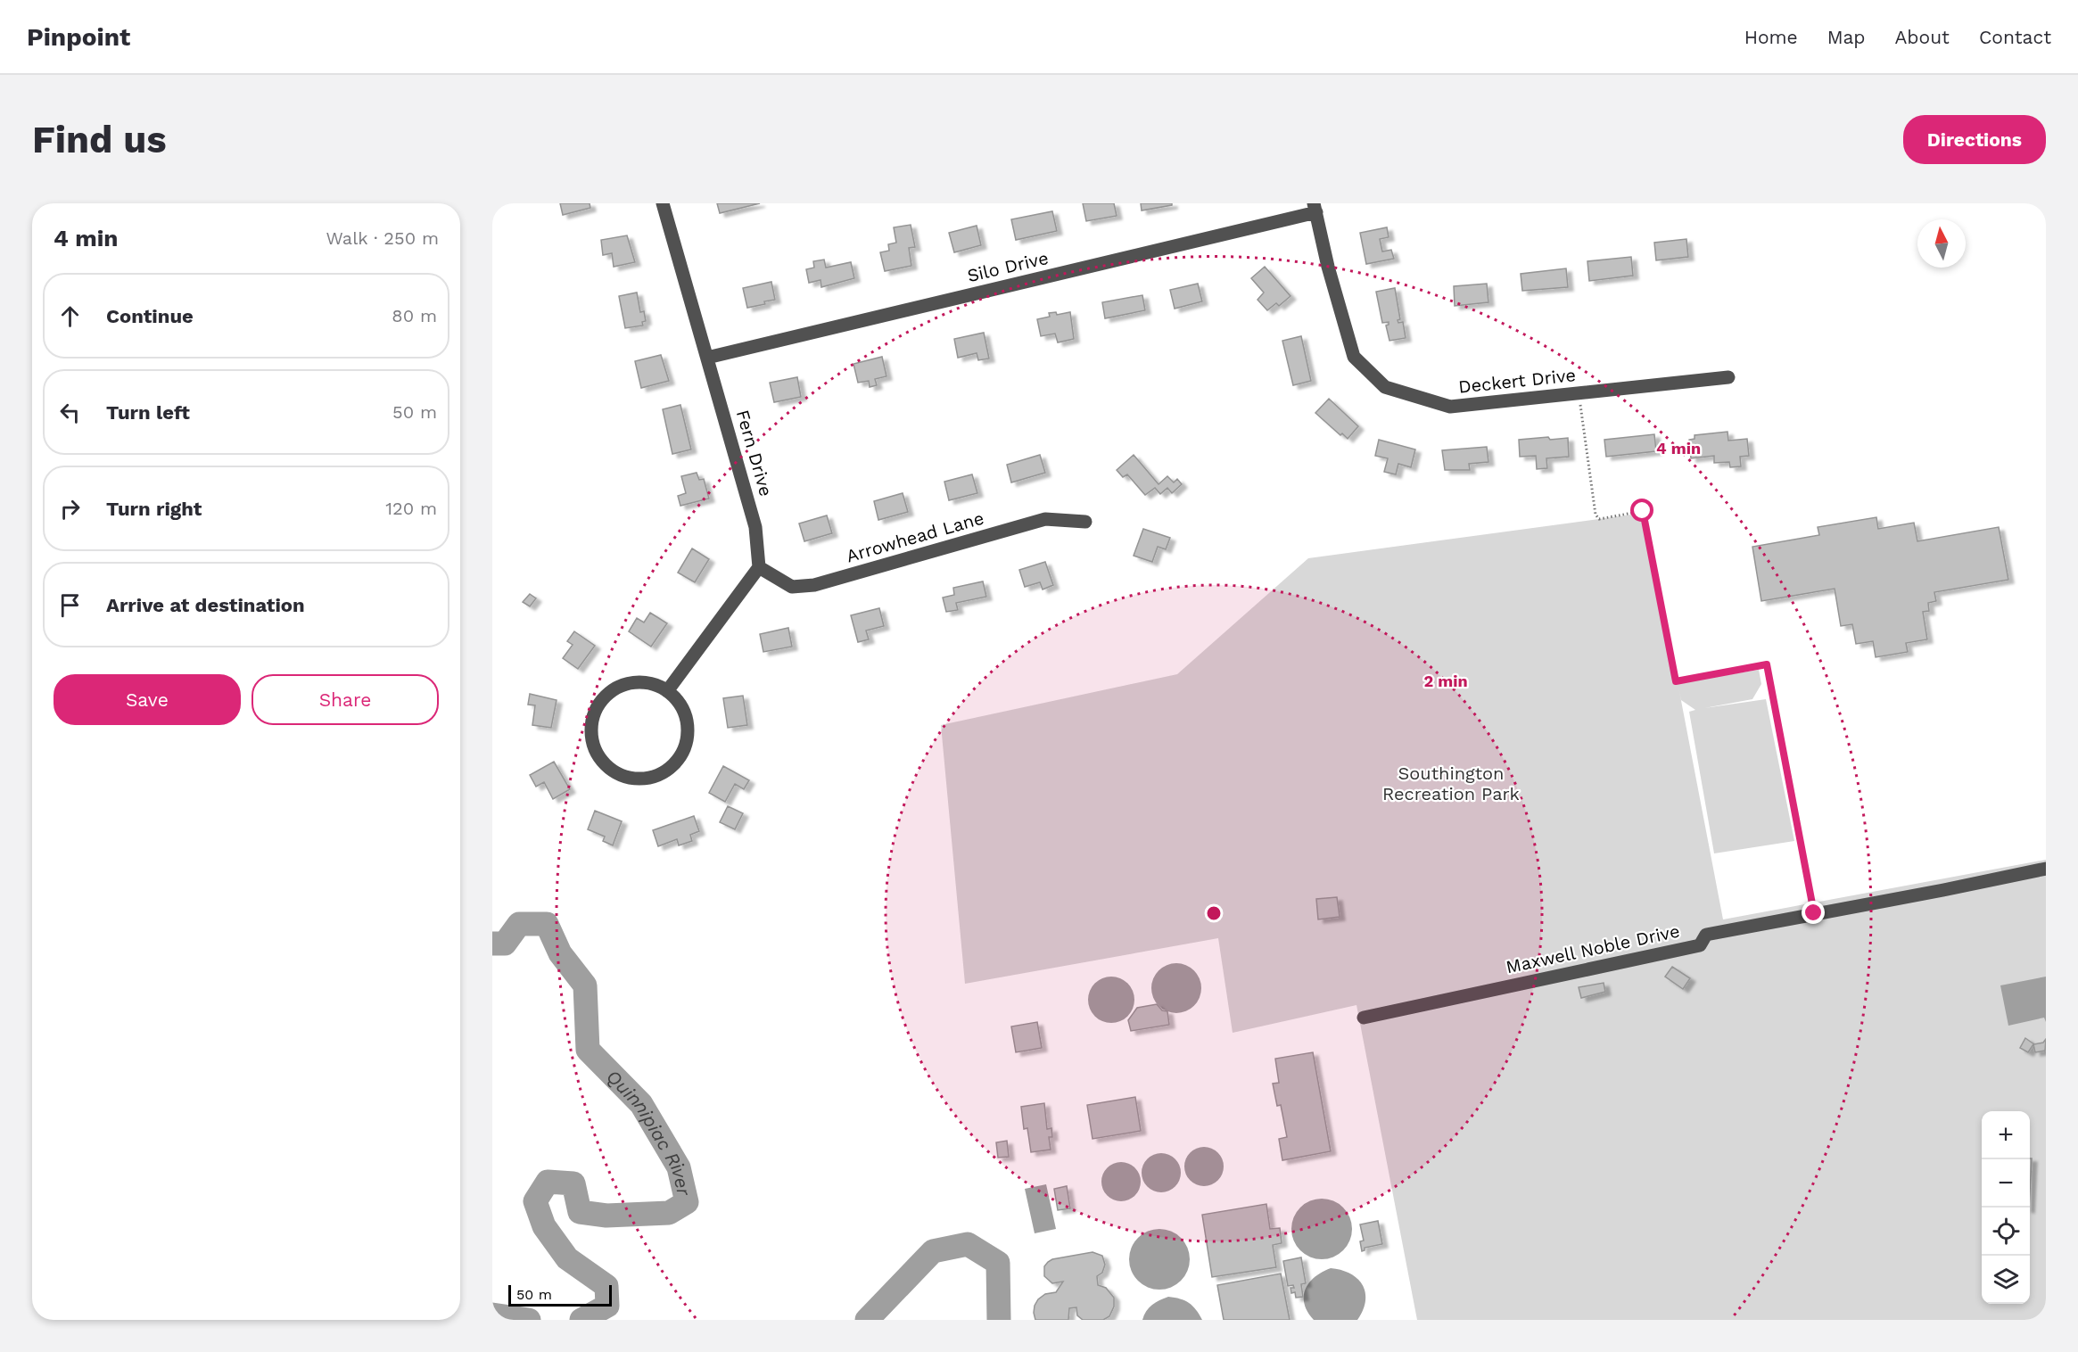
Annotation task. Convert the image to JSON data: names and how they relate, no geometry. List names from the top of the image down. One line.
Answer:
{"streets":{"street":["Silo Drive","Deckert Drive","Fern Drive","Arrowhead Lane","Maxwell Noble Drive"]},"crossings":[["Silo Drive","Deckert Drive"],["Silo Drive","Fern Drive"],["Fern Drive","Arrowhead Lane"]],"water":["Quinnipiac River"],"parks":["Southington Recreation Park"],"scale_bar":"50 m","north":"top","page":{"header":"Pinpoint","nav":["Home","Map","About","Contact"],"buttons":["Directions",["Save","Share"]],"title":"Find us","heading":["4 min","Walk · 250 m"],"list":[["Continue","80 m"],["Turn left","50 m"],["Turn right","120 m"],"Arrive at destination"],"map_buttons":["+","−"],"scale":"50 m"},"rings":["4 min","2 min"]}
